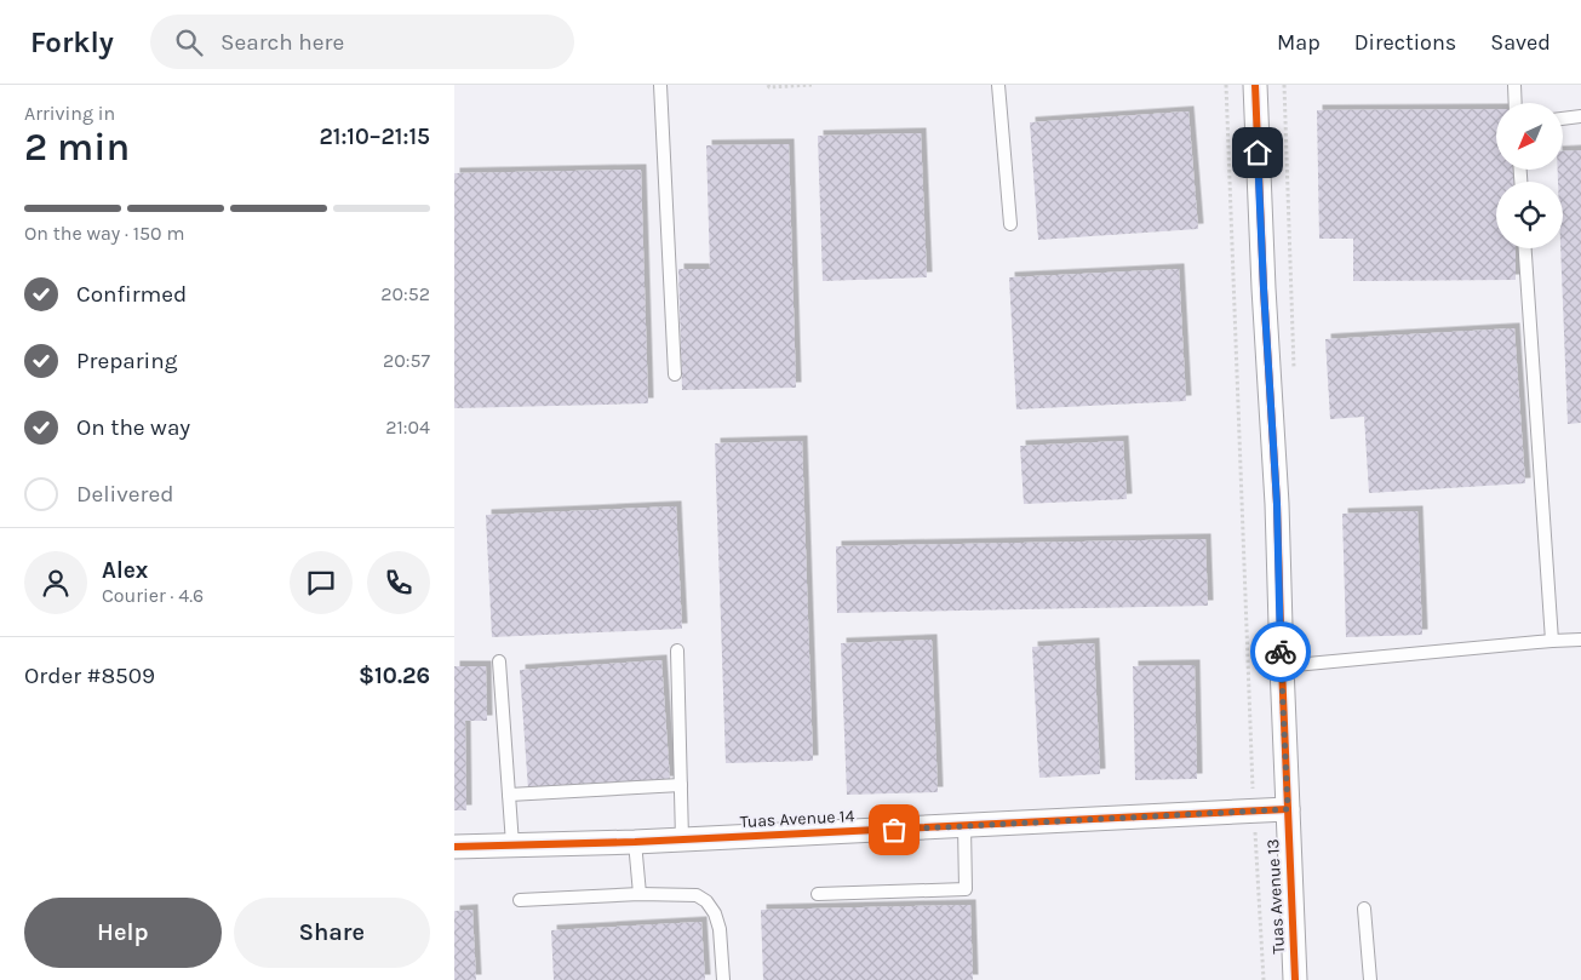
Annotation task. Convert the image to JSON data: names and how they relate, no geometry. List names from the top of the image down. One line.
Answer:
{"streets":{"street":["Tuas Avenue 14","Tuas Avenue 13"]},"crossings":[["Tuas Avenue 14","Tuas Avenue 13"]],"north":"bottom left","page":{"header":"Forkly","search":"Search here","nav":["Map","Directions","Saved"],"heading":["2 min","Arriving in","21:10–21:15"],"panel":["Alex","Courier · 4.6","Order #8509","$10.26"],"bar":"On the way · 150 m","list":[["Confirmed","20:52"],["Preparing","20:57"],["On the way","21:04"],"Delivered"],"buttons":["Help","Share"]}}
